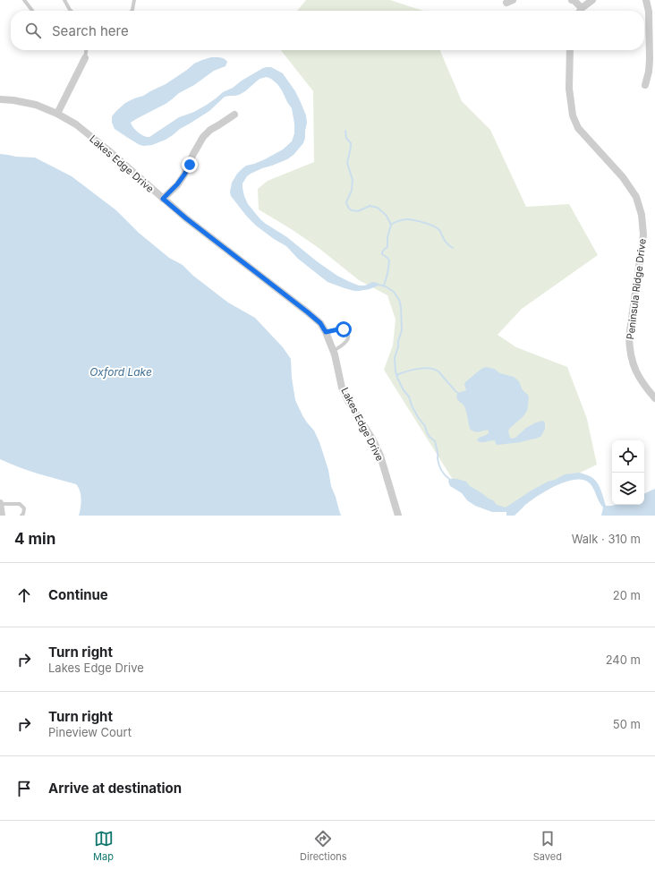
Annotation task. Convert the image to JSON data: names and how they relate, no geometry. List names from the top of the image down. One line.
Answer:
{"streets":{"street":["Lakes Edge Drive","Peninsula Ridge Drive"]},"water":["Oxford Lake"],"page":{"search":"Search here","heading":["4 min","Walk · 310 m"],"list":[["Continue","20 m"],["Turn right","Lakes Edge Drive","240 m"],["Turn right","Pineview Court","50 m"],"Arrive at destination"],"nav":["Map","Directions","Saved"]}}
